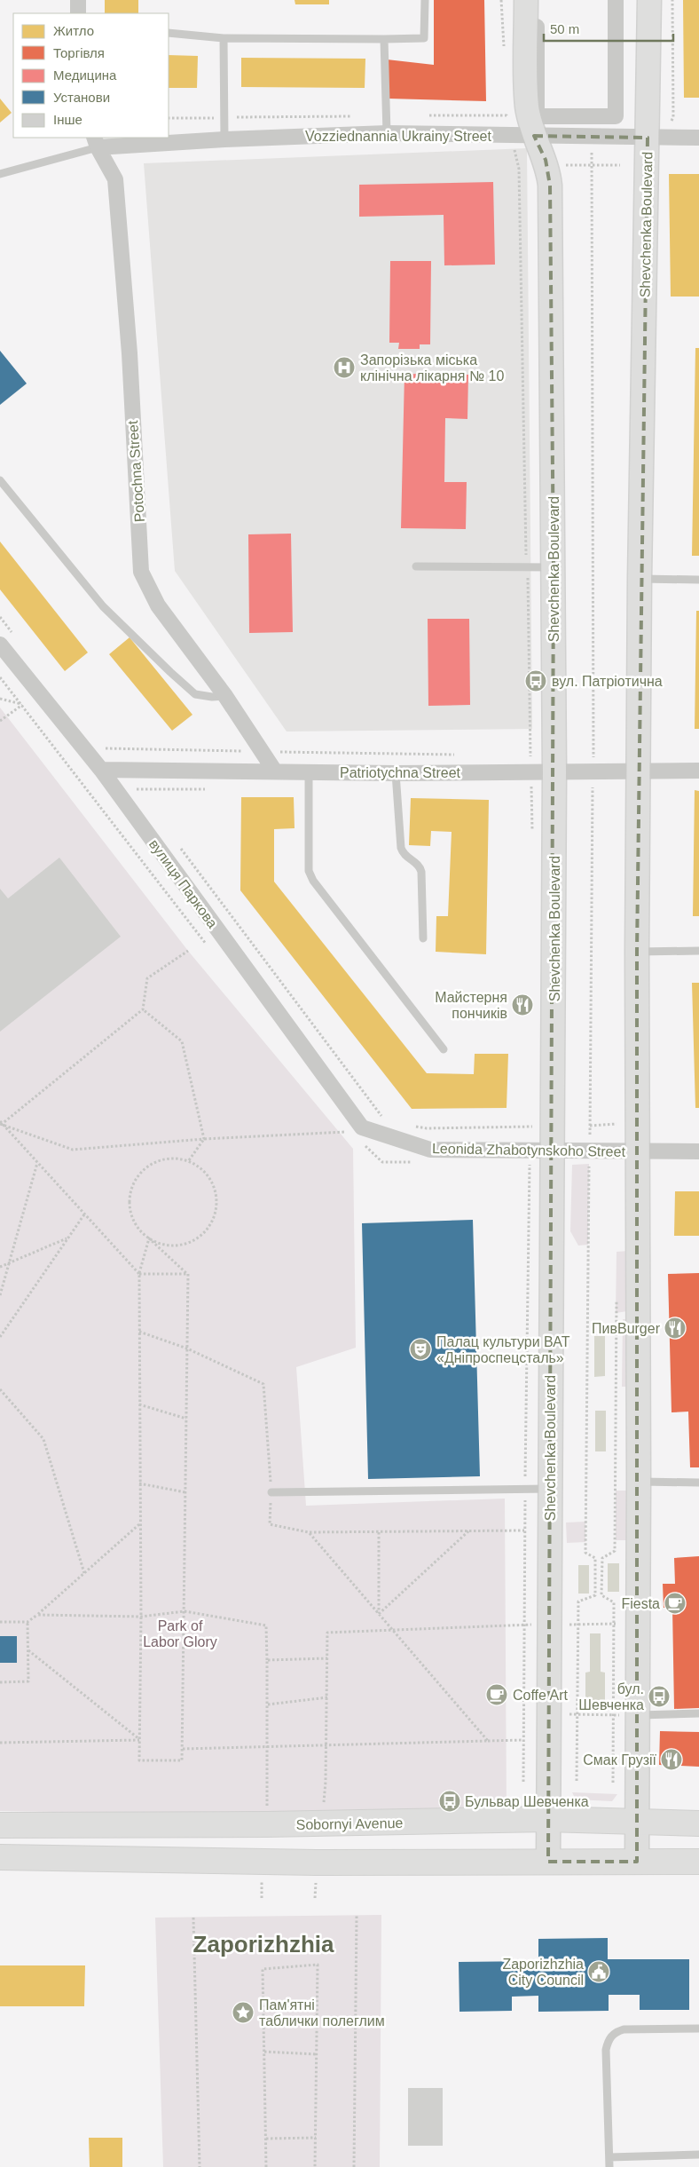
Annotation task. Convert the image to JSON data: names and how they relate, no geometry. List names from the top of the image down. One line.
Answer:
{"streets":{"main road":["Sobornyi Avenue"],"street":["Vozziednannia Ukrainy Street","Shevchenka Boulevard","Potochna Street","Patriotychna Street","вулиця Паркова","Leonida Zhabotynskoho Street"]},"crossings":[["Vozziednannia Ukrainy Street","Shevchenka Boulevard"],["Vozziednannia Ukrainy Street","Potochna Street"],["Shevchenka Boulevard","Patriotychna Street"],["Shevchenka Boulevard","Leonida Zhabotynskoho Street"],["Shevchenka Boulevard","Sobornyi Avenue"],["Potochna Street","Patriotychna Street"],["Patriotychna Street","вулиця Паркова"],["вулиця Паркова","Leonida Zhabotynskoho Street"]],"districts":["Zaporizhzhia"],"parks":["Park of Labor Glory"],"places":{"hospital":["Запорізька міська клінічна лікарня № 10"],"bus stop":["вул. Патріотична","бул. Шевченка","Бульвар Шевченка"],"restaurant":["Майстерня пончиків","ПивBurger","Смак Грузії"],"theatre":["Палац культури ВАТ «Дніпроспецсталь»"],"cafe":["Fiesta","Coffe Art"],"public building":["Zaporizhzhia City Council"],"place":["Пам'ятні таблички полеглим"]},"legend":["Житло","Торгівля","Медицина","Установи","Інше"],"scale_bar":"50 m"}
